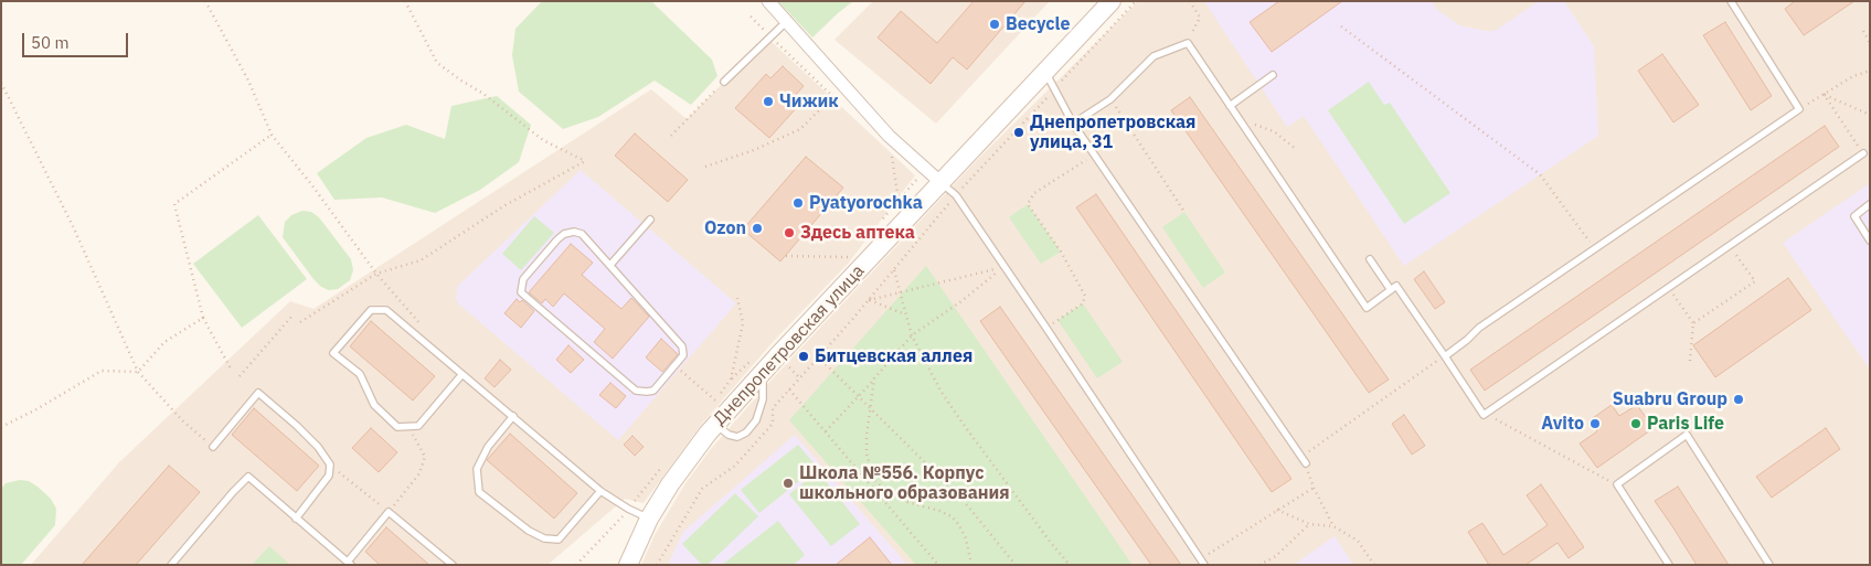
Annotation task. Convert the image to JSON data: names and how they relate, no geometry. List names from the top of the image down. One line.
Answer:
{"streets":{"street":["Днепропетровская улица"]},"places":["Becycle","Чижик","Днепропетровская улица, 31","Pyatyorochka","Ozon","Здесь аптека","Битцевская аллея","Suabru Group","Avito","Paris Life","Школа №556. Корпус школьного образования"],"scale_bar":"50 m"}
